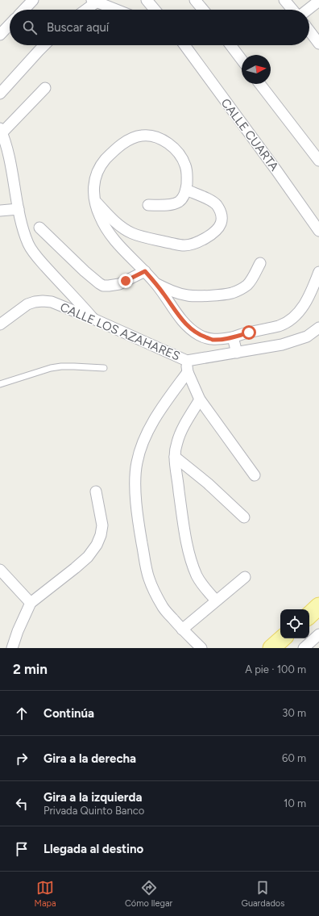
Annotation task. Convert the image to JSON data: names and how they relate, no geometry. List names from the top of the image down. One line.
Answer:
{"streets":{"street":["CALLE CUARTA","CALLE LOS AZAHARES"]},"north":"right","page":{"search":"Buscar aquí","heading":["2 min","A pie · 100 m"],"list":[["Continúa","30 m"],["Gira a la derecha","60 m"],["Gira a la izquierda","Privada Quinto Banco","10 m"],"Llegada al destino"],"nav":["Mapa","Cómo llegar","Guardados"]}}
